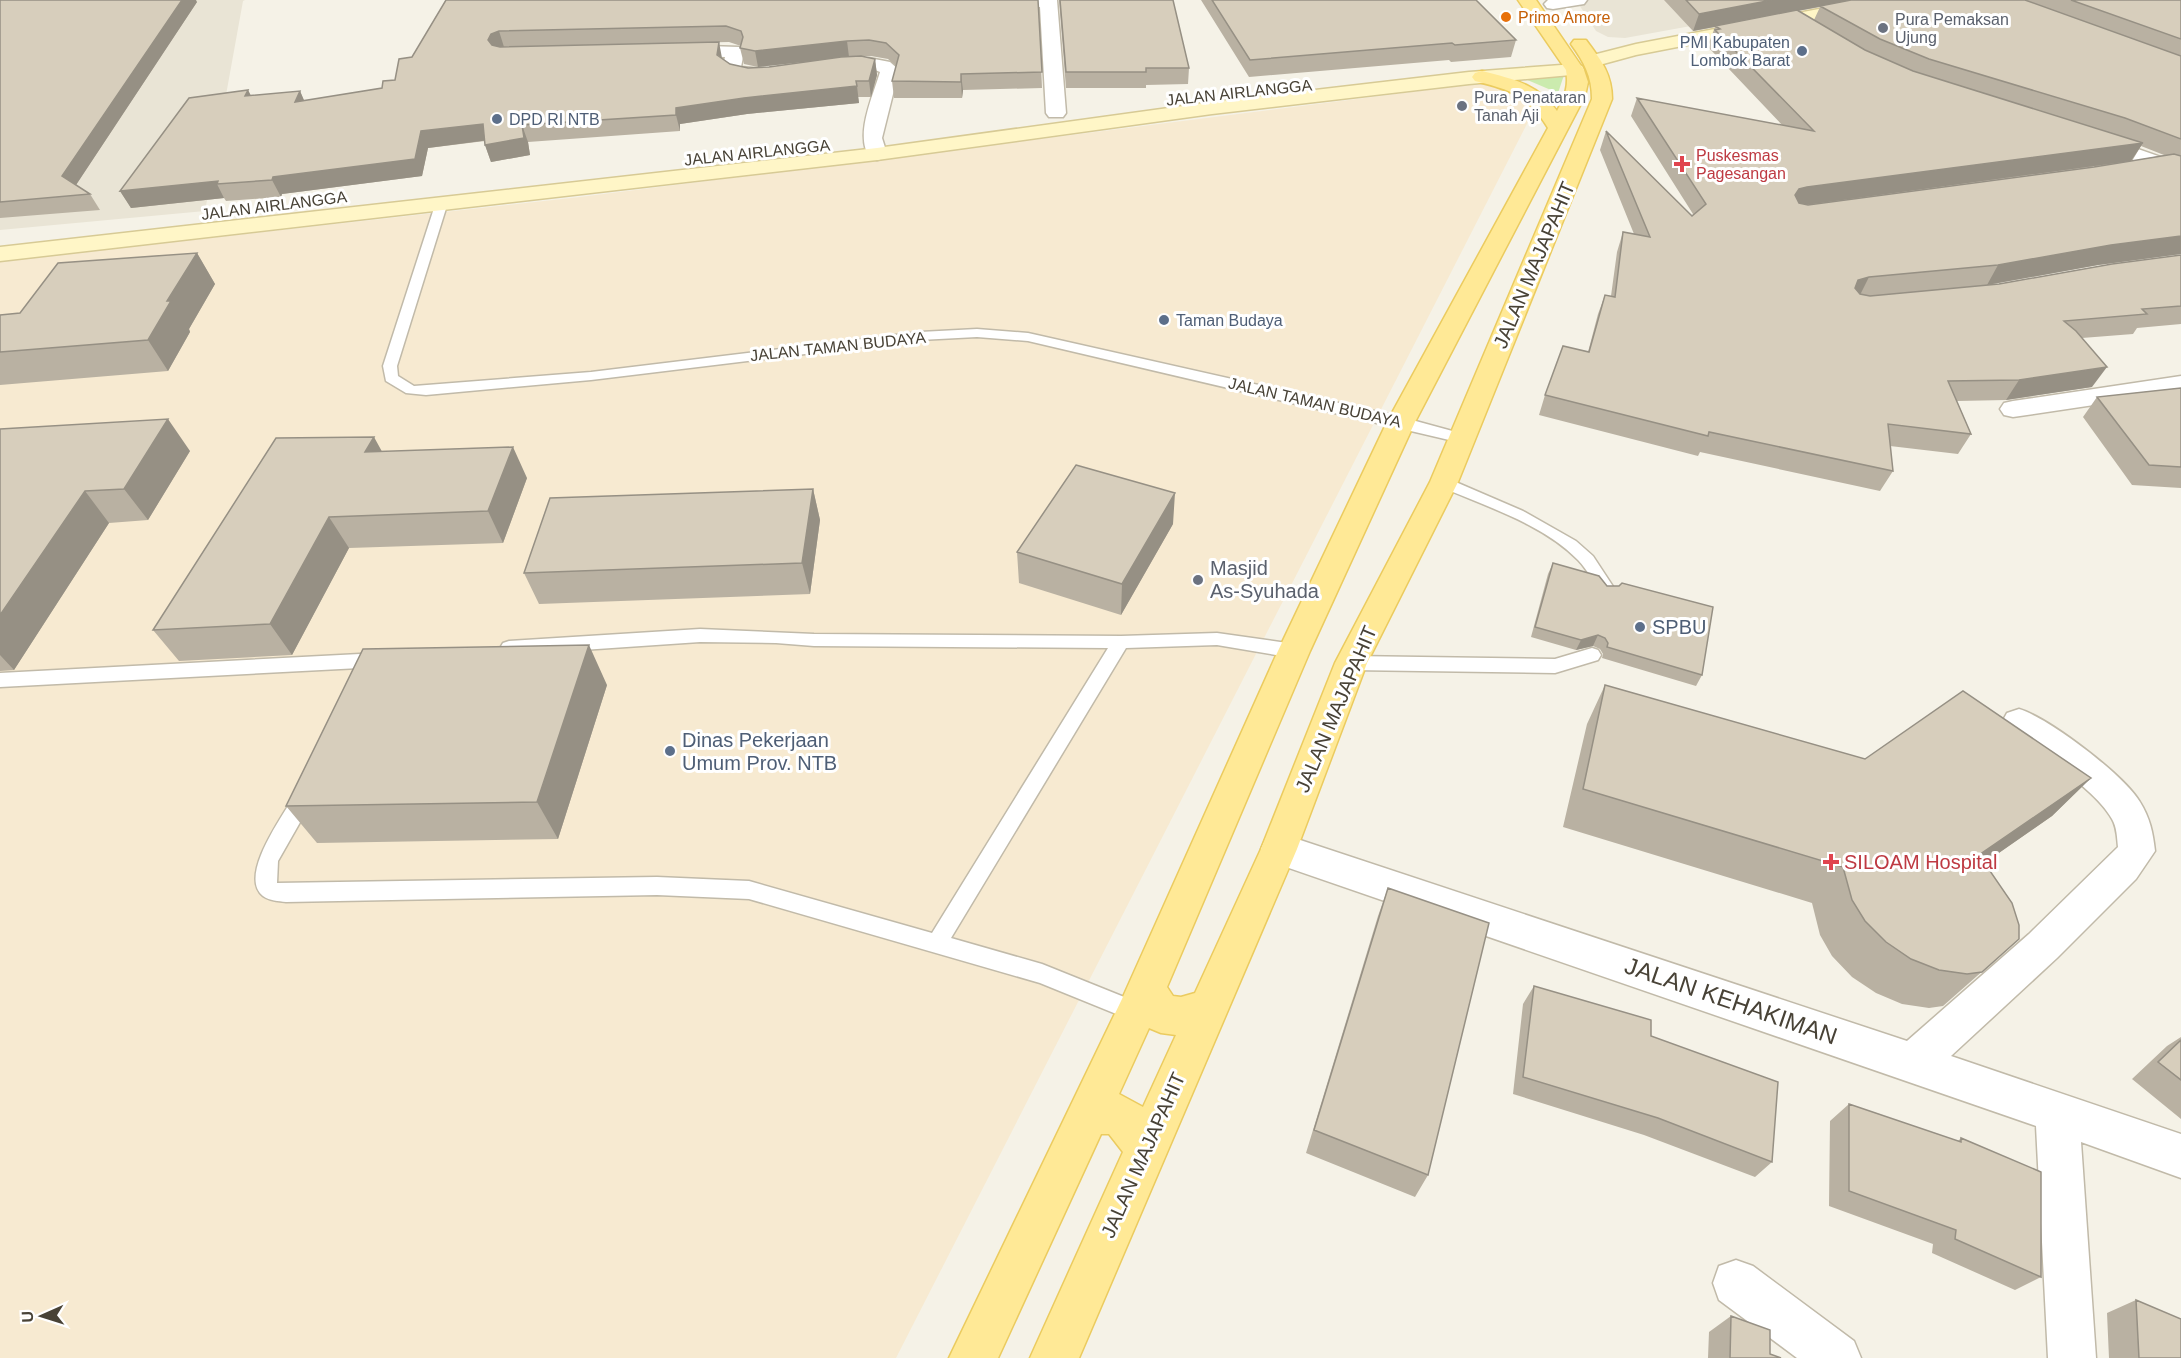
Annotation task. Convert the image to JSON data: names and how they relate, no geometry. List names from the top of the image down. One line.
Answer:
{"streets":{"main road":["JALAN AIRLANGGA","JALAN MAJAPAHIT"],"street":["JALAN KEHAKIMAN"],"lane":["JALAN TAMAN BUDAYA"]},"crossings":[["JALAN AIRLANGGA","JALAN MAJAPAHIT"],["JALAN AIRLANGGA","JALAN TAMAN BUDAYA"],["JALAN MAJAPAHIT","JALAN TAMAN BUDAYA"],["JALAN MAJAPAHIT","JALAN KEHAKIMAN"]],"places":{"other":["Primo Amore","Pura Pemaksan Ujung","PMI Kabupaten Lombok Barat","Pura Penataran Tanah Aji","DPD RI NTB","Taman Budaya","Masjid As-Syuhada","SPBU","Dinas Pekerjaan Umum Prov. NTB"],"health":["Puskesmas Pagesangan","SILOAM Hospital"]},"north":"left"}
